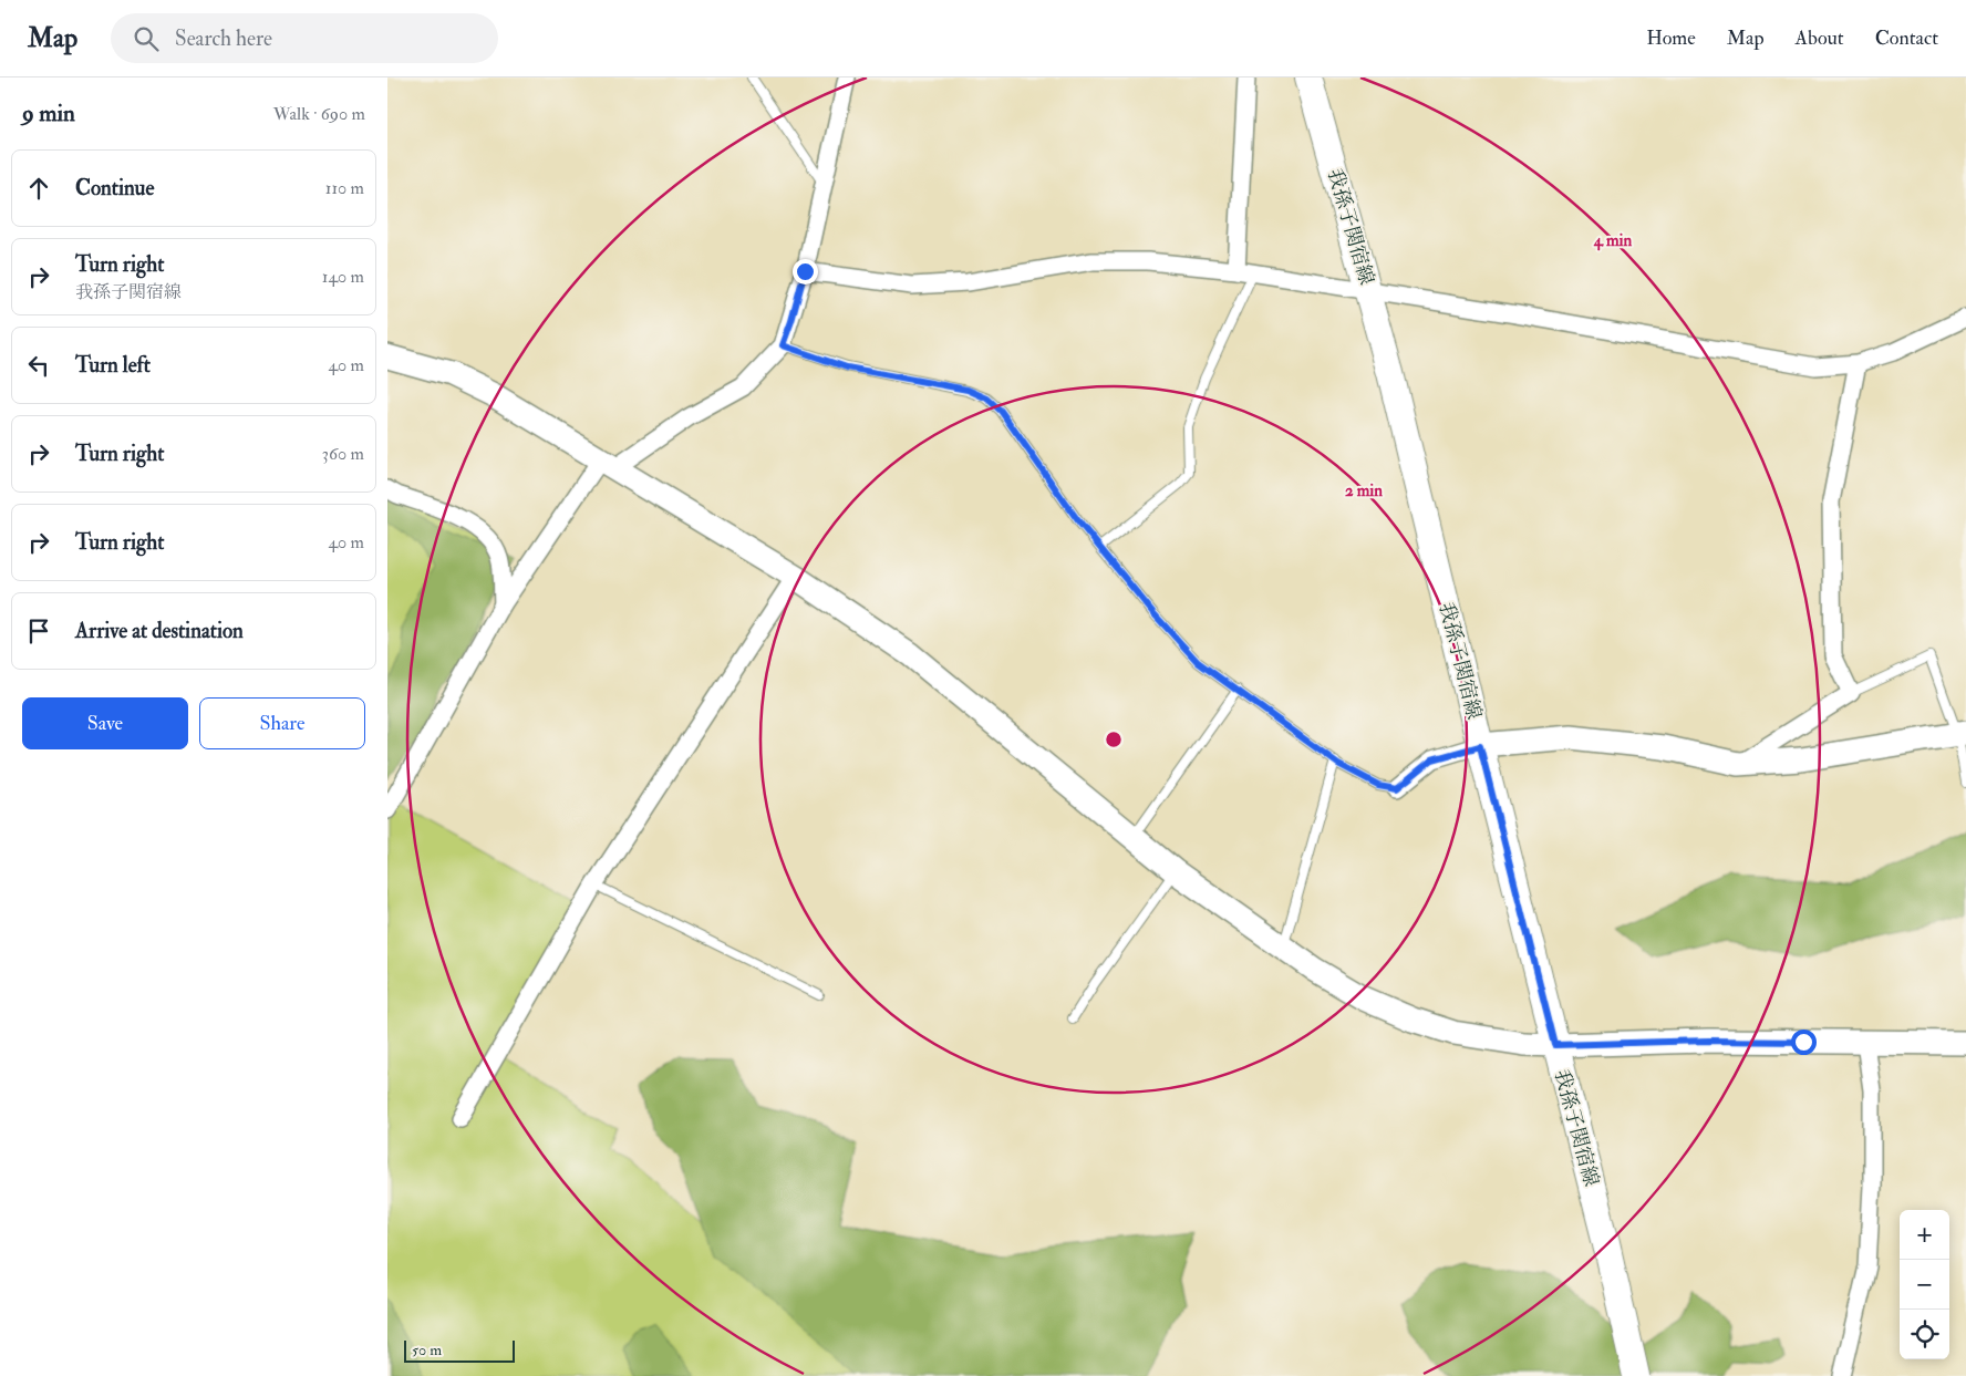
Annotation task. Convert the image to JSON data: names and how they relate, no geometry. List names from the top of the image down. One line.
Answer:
{"streets":{"main road":["我孫子関宿線"]},"scale_bar":"50 m","page":{"header":"Map","search":"Search here","nav":["Home","Map","About","Contact"],"heading":["9 min","Walk · 690 m"],"list":[["Continue","110 m"],["Turn right","我孫子関宿線","140 m"],["Turn left","40 m"],["Turn right","360 m"],["Turn right","40 m"],"Arrive at destination"],"buttons":["Save","Share"],"map_buttons":["+","−"],"scale":"50 m"},"rings":["4 min","2 min"]}
